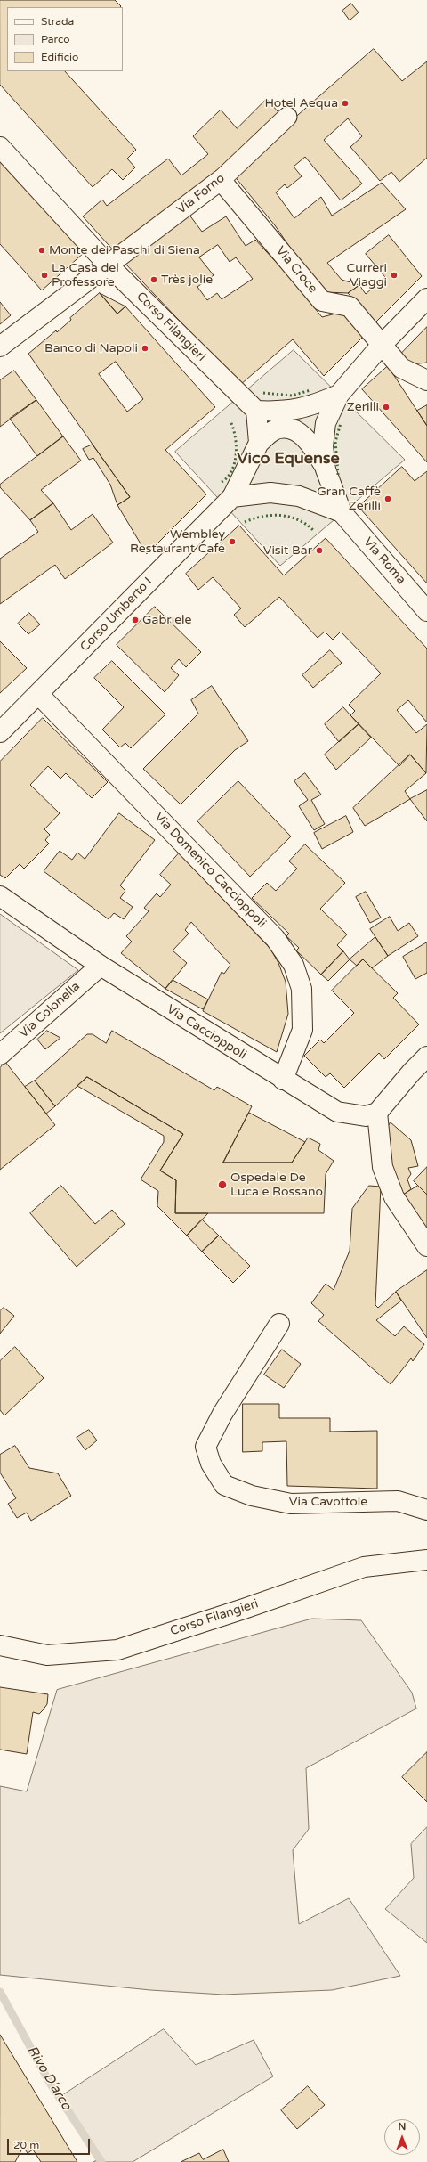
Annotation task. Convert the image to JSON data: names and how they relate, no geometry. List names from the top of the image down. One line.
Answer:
{"streets":{"street":["Via Forno","Via Croce","Corso Filangieri","Via Roma","Corso Umberto I","Via Domenico Caccioppoli","Via Colonella","Via Caccioppoli","Via Cavottole"]},"crossings":[["Via Forno","Via Croce"],["Via Forno","Corso Filangieri"],["Corso Umberto I","Via Domenico Caccioppoli"],["Via Domenico Caccioppoli","Via Caccioppoli"],["Via Colonella","Via Caccioppoli"]],"districts":["Vico Equense"],"water":["Rivo D'arco"],"places":["Hotel Aequa","Monte dei Paschi di Siena","La Casa del Professore","Curreri Viaggi","Très jolie","Banco di Napoli","Zerilli","Gran Caffè Zerilli","Wembley Restaurant Café","Visit Bar","Gabriele","Ospedale De Luca e Rossano"],"legend":["Strada","Parco","Edificio"],"scale_bar":"20 m","north":"top"}
